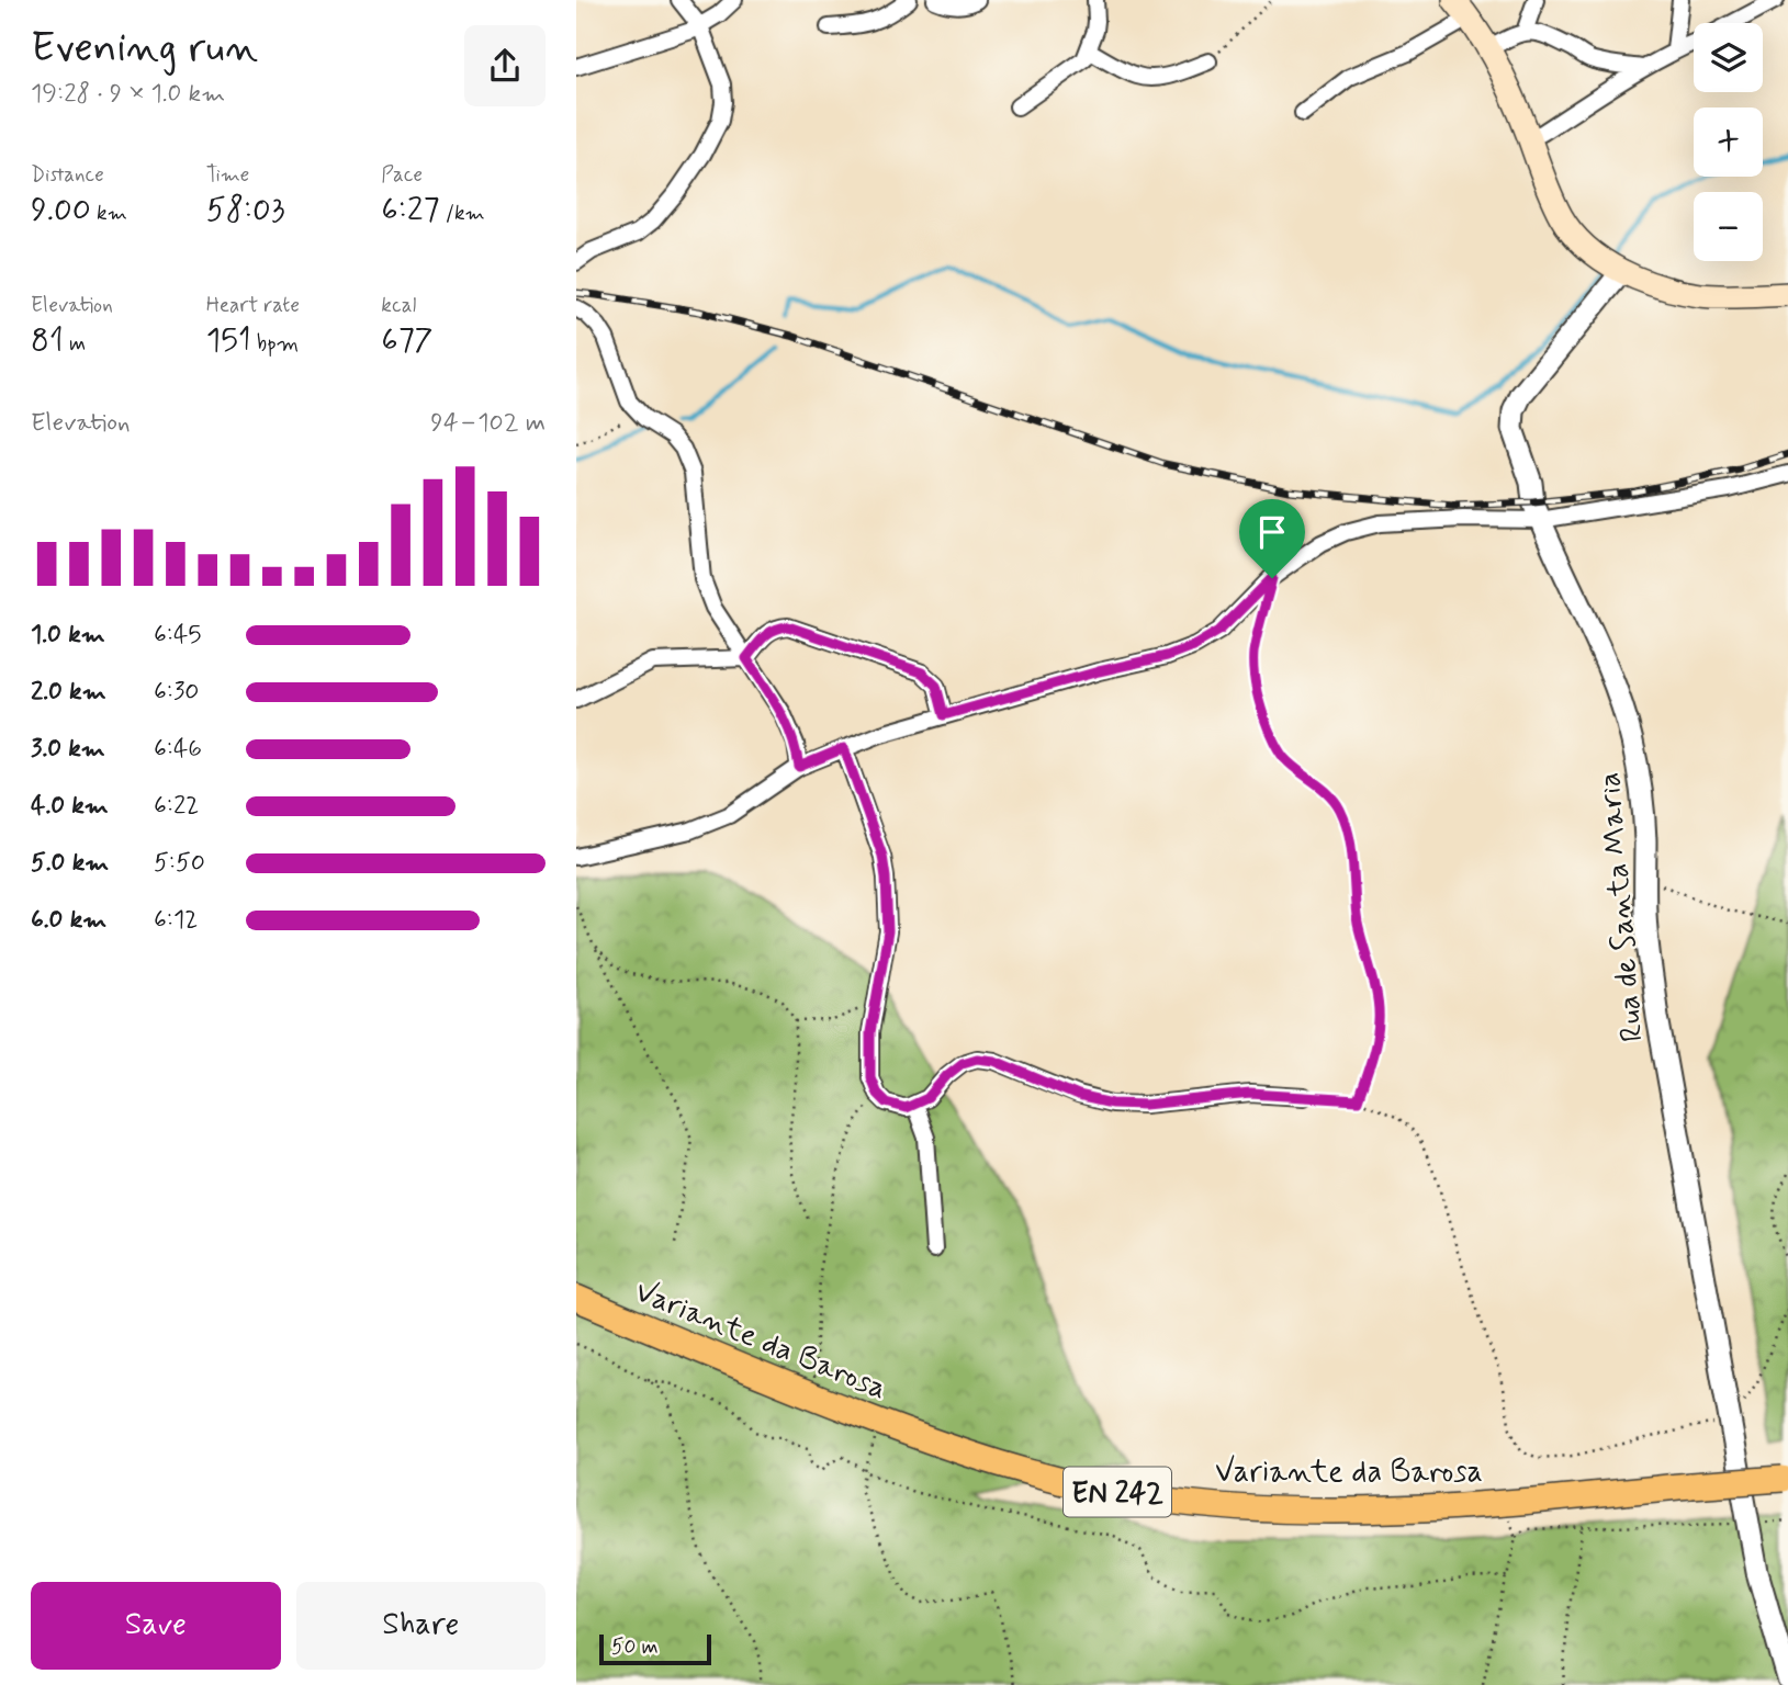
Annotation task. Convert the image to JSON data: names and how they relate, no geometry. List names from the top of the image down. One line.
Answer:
{"streets":{"main road":["Variante da Barosa","EN 242"],"street":["Rua de Santa Maria"]},"scale_bar":"50 m","page":{"heading":["Evening run","19:28 · 9 × 1.0 km"],"map_buttons":["+","−"],"stats":[["Distance","9.00 km"],["Time","58:03"],["Pace","6:27 /km"],["Elevation","81 m"],["Heart rate","151 bpm"],["kcal","677"]],"chart":["Elevation","94–102 m"],"list":[{"name":"1.0 km","note":"6:45"},{"name":"2.0 km","note":"6:30"},{"name":"3.0 km","note":"6:46"},{"name":"4.0 km","note":"6:22"},{"name":"5.0 km","note":"5:50"},{"name":"6.0 km","note":"6:12"}],"buttons":["Save","Share"],"scale":"50 m"}}
